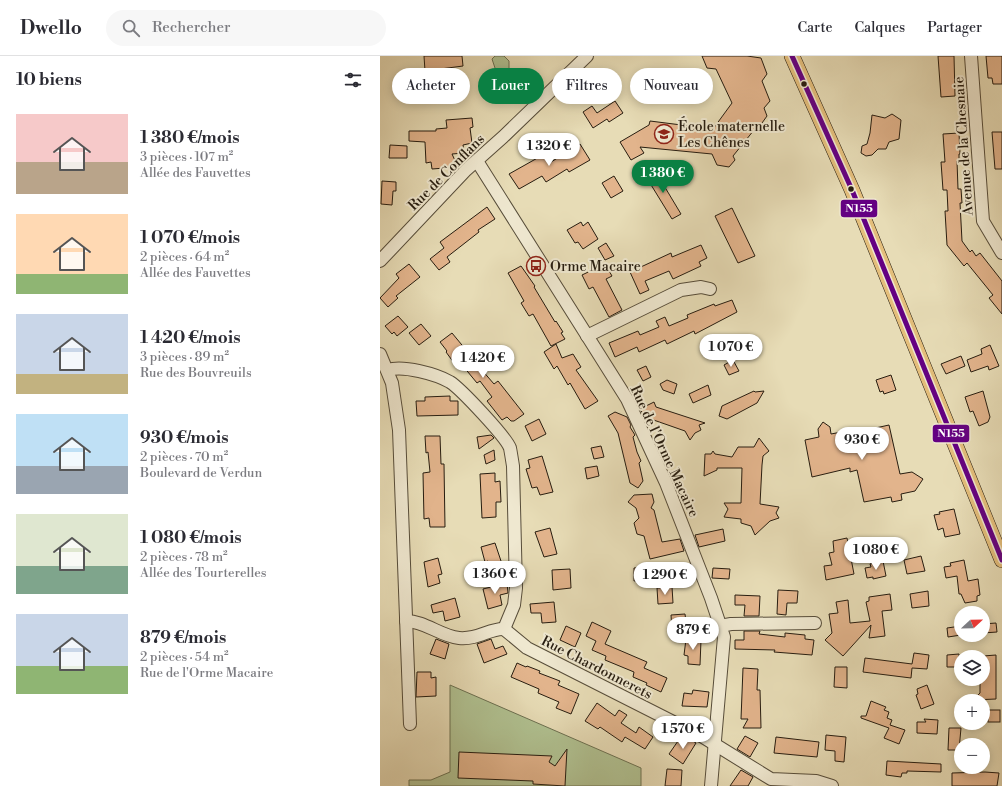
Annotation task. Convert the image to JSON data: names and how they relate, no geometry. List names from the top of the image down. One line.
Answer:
{"streets":{"street":["Avenue de la Chesnaie","Rue de Conflans","Rue de l'Orme Macaire","Rue Chardonnerets"]},"crossings":[["Rue de Conflans","Rue de l'Orme Macaire"],["Rue de l'Orme Macaire","Rue Chardonnerets"]],"places":{"school or university":["École maternelle Les Chênes"],"bus stop":["Orme Macaire"]},"lines":["transit line N155"],"north":"right","page":{"header":"Dwello","search":"Rechercher","nav":["Carte","Calques","Partager"],"heading":"10 biens","chip":["Acheter","Louer","Filtres","Nouveau"],"list":[{"name":"1 380 €/mois","note":"3 pièces · 107 m² · Allée des Fauvettes"},{"name":"1 070 €/mois","note":"2 pièces · 64 m² · Allée des Fauvettes"},{"name":"1 420 €/mois","note":"3 pièces · 89 m² · Rue des Bouvreuils"},{"name":"930 €/mois","note":"2 pièces · 70 m² · Boulevard de Verdun"},{"name":"1 080 €/mois","note":"2 pièces · 78 m² · Allée des Tourterelles"},{"name":"879 €/mois","note":"2 pièces · 54 m² · Rue de l'Orme Macaire"}],"price":["1 320 €","1 380 €","1 070 €","1 420 €","930 €","1 080 €","1 360 €","1 290 €","879 €","1 570 €"],"map_buttons":["+","−"]}}
